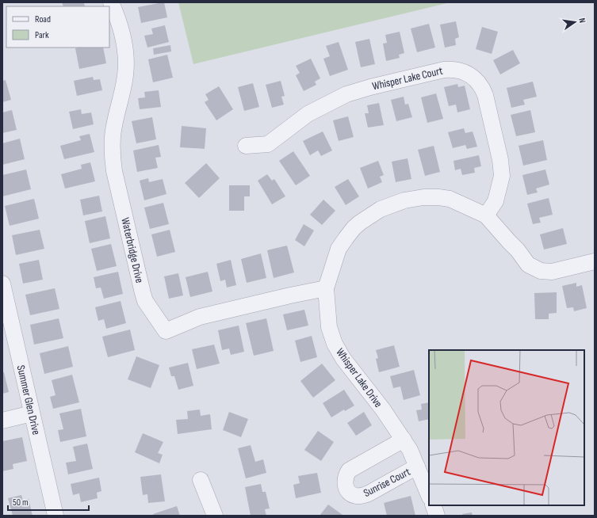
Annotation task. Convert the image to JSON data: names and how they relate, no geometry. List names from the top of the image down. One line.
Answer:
{"streets":{"street":["Whisper Lake Court","Waterbridge Drive","Whisper Lake Drive","Summer Glen Drive","Sunrise Court"]},"crossings":[["Whisper Lake Court","Whisper Lake Drive"],["Waterbridge Drive","Whisper Lake Drive"],["Whisper Lake Drive","Sunrise Court"]],"legend":["Road","Park"],"scale_bar":"50 m","north":"right"}
